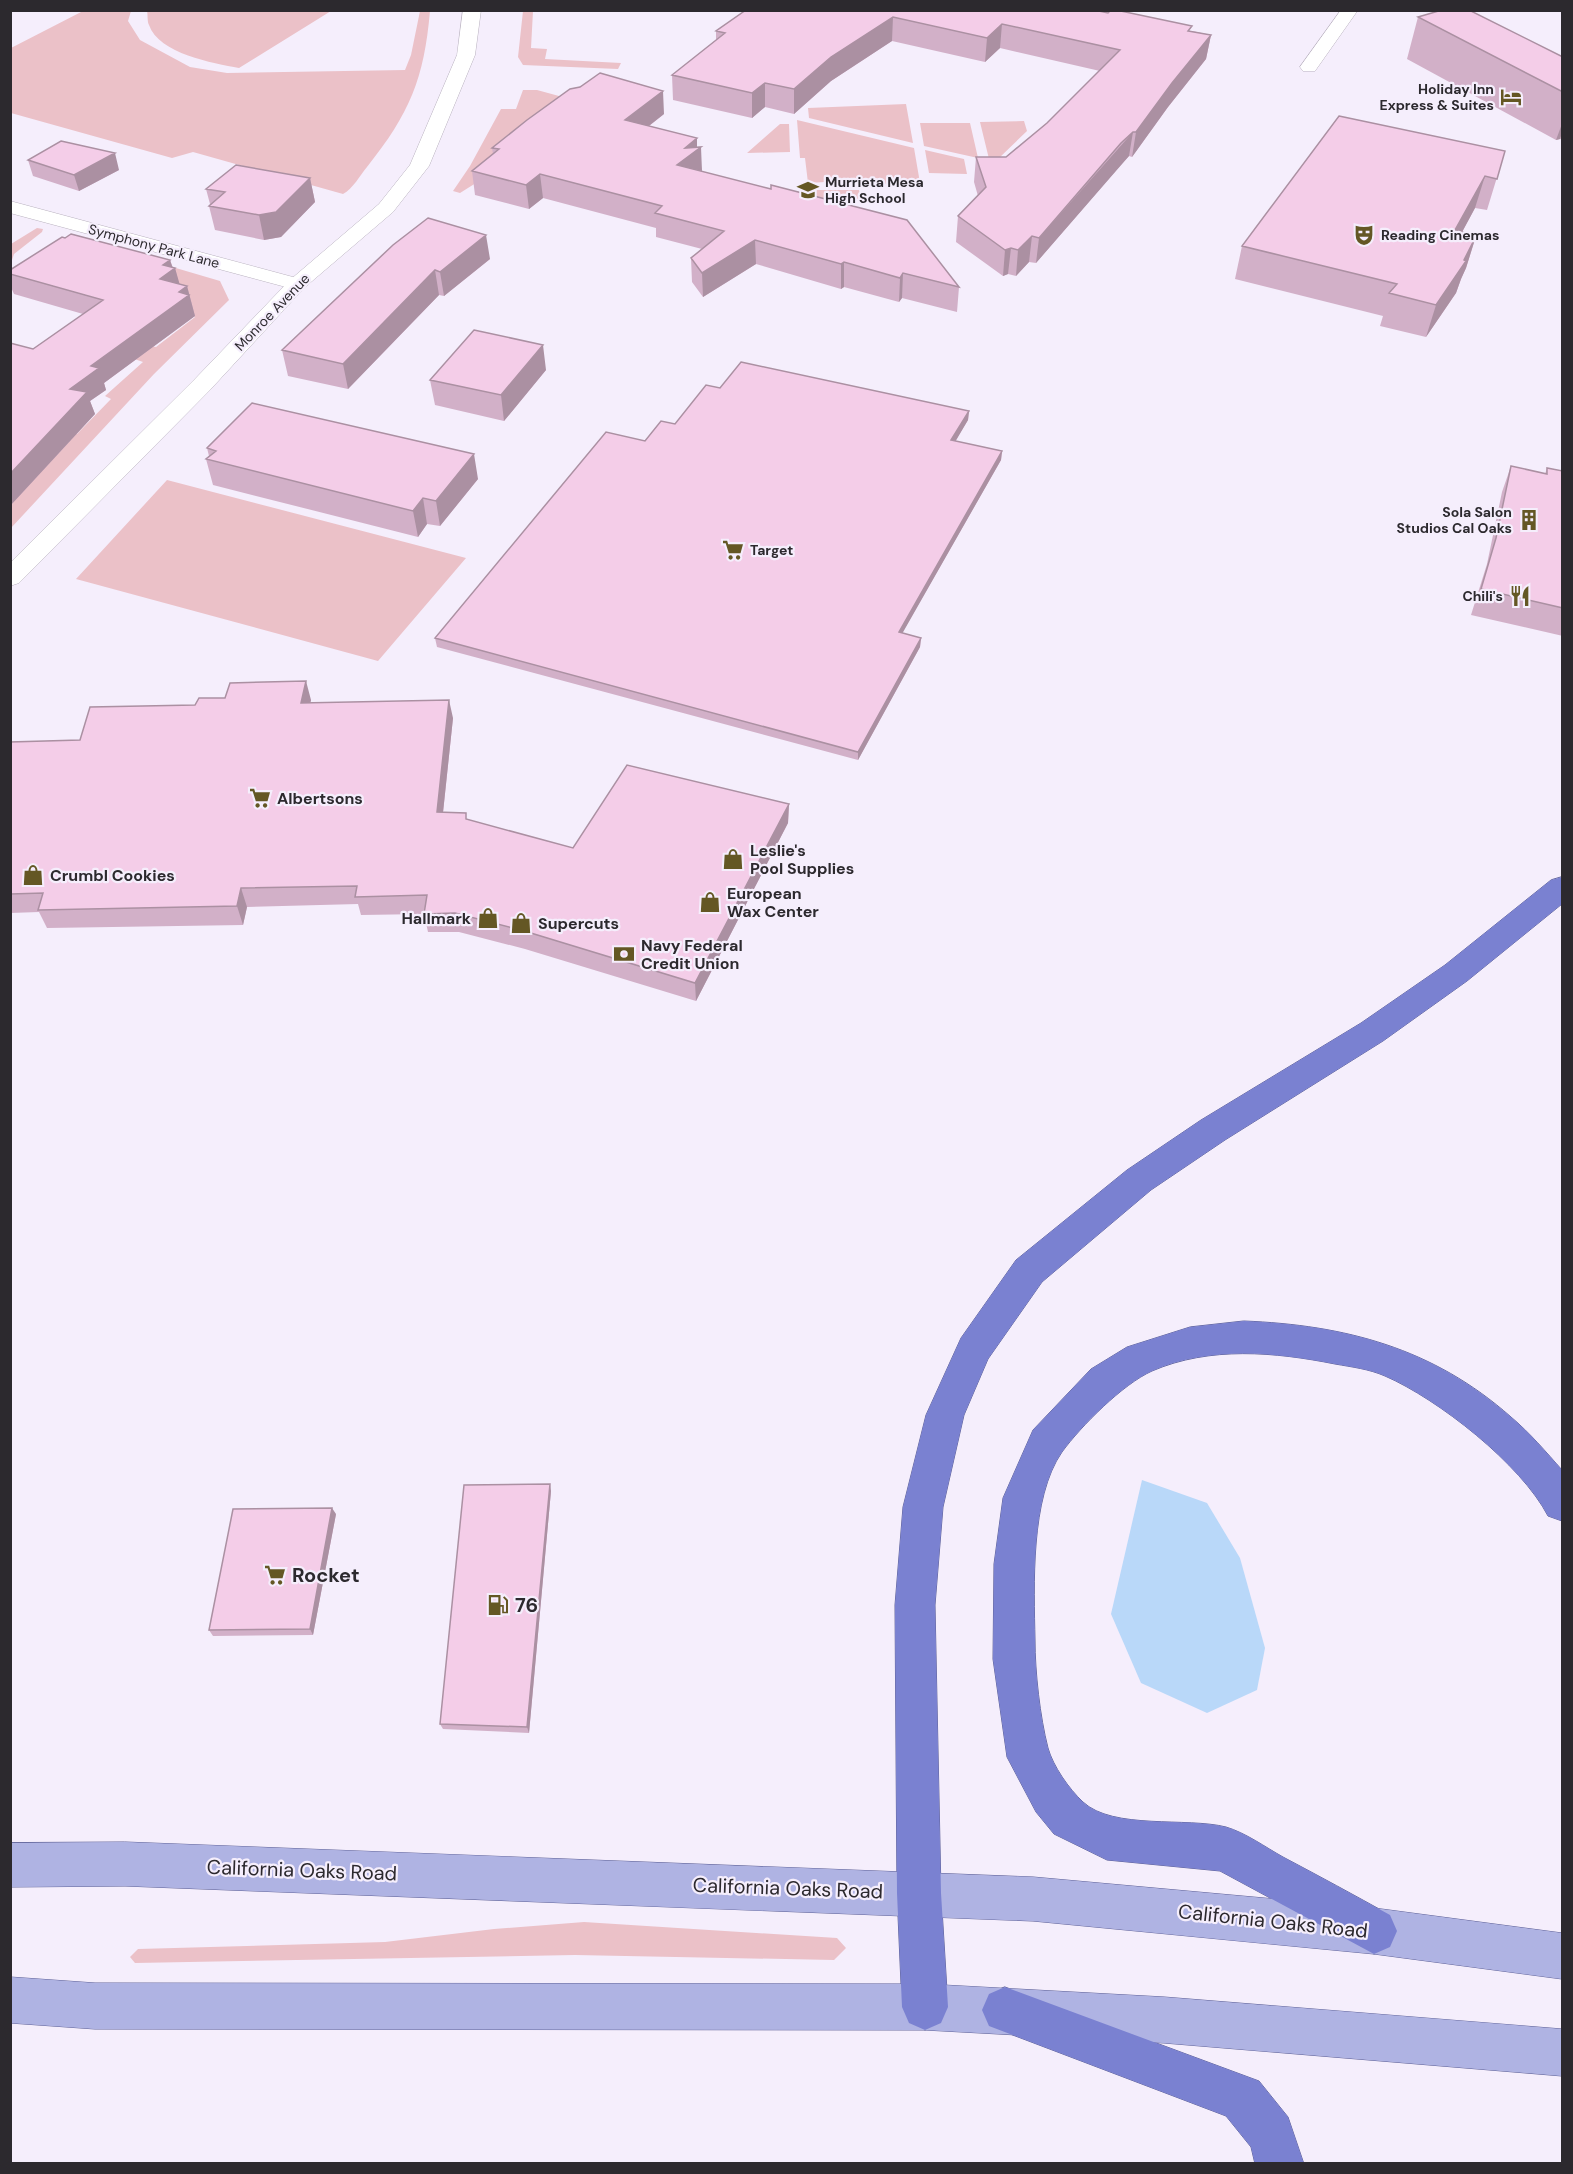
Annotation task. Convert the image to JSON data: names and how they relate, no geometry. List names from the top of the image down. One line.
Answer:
{"streets":{"main road":["California Oaks Road"],"street":["Symphony Park Lane","Monroe Avenue"]},"crossings":[["Symphony Park Lane","Monroe Avenue"]],"places":{"hotel":["Holiday Inn Express & Suites"],"school or university":["Murrieta Mesa High School"],"theatre":["Reading Cinemas"],"building":["Sola Salon Studios Cal Oaks"],"supermarket":["Target","Albertsons","Rocket"],"restaurant":["Chili's"],"shop":["Leslie's Pool Supplies","Crumbl Cookies","European Wax Center","Hallmark","Supercuts"],"bank":["Navy Federal Credit Union"],"fuel station":["76"]}}
